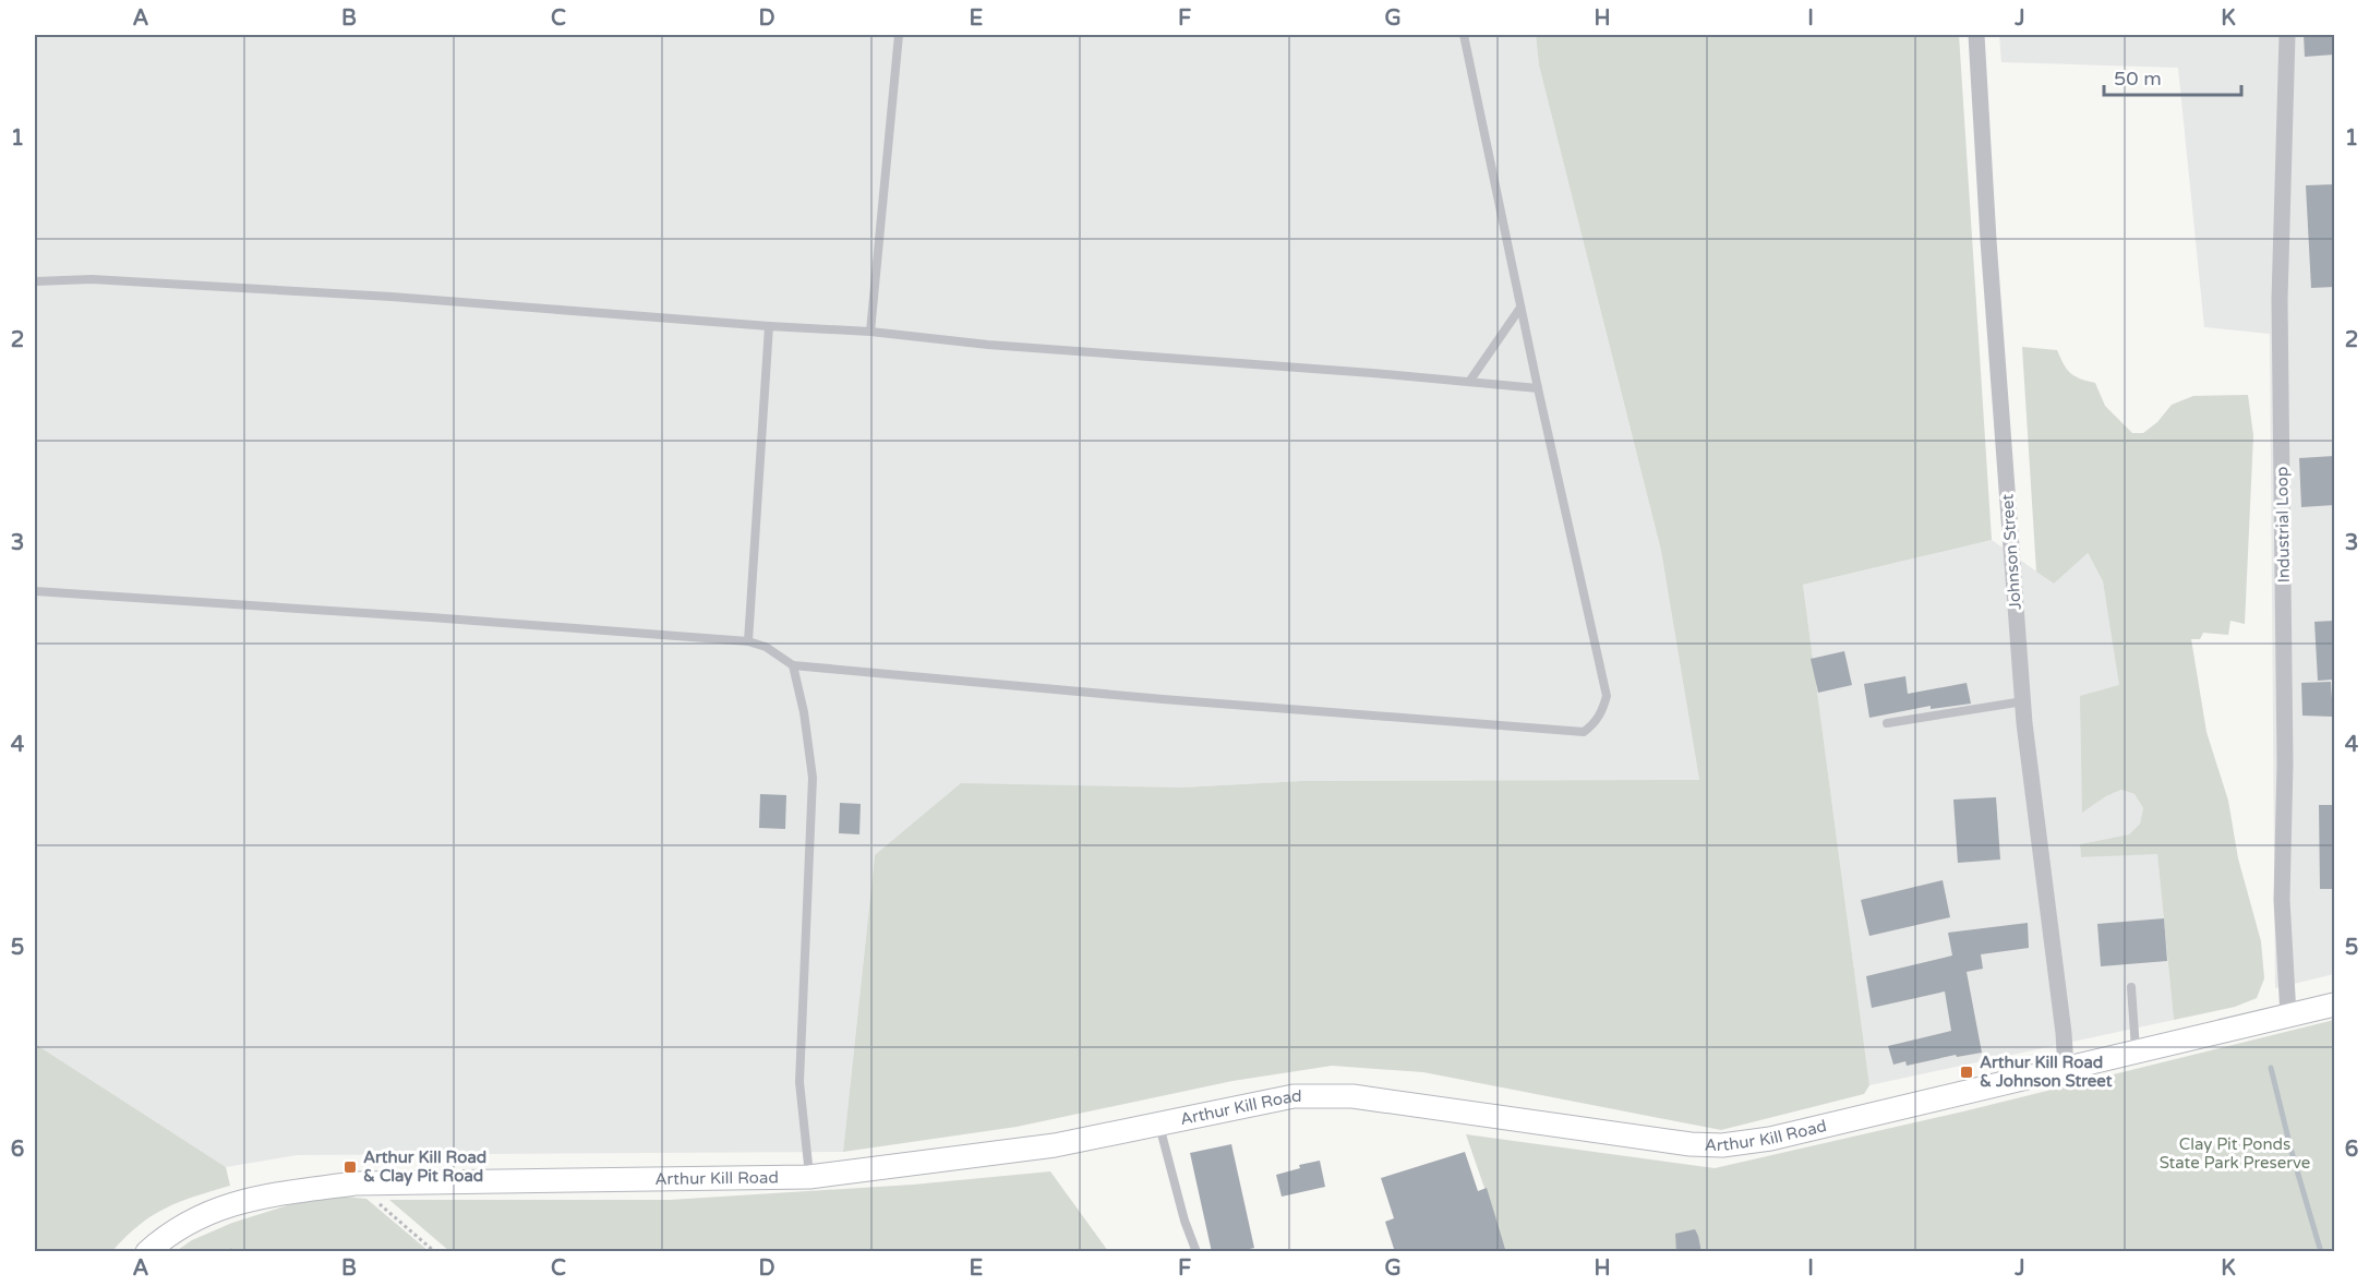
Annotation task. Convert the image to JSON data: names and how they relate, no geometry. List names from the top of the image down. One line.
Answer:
{"streets":{"street":["Industrial Loop","Johnson Street","Arthur Kill Road"]},"crossings":[["Industrial Loop","Arthur Kill Road"],["Johnson Street","Arthur Kill Road"]],"parks":["Clay Pit Ponds State Park Preserve"],"places":{"transit":["Arthur Kill Road & Johnson Street","Arthur Kill Road & Clay Pit Road"]},"scale_bar":"50 m","grid":{"columns":["A","B","C","D","E","F","G","H","I","J","K"],"rows":["1","2","3","4","5","6"]}}
